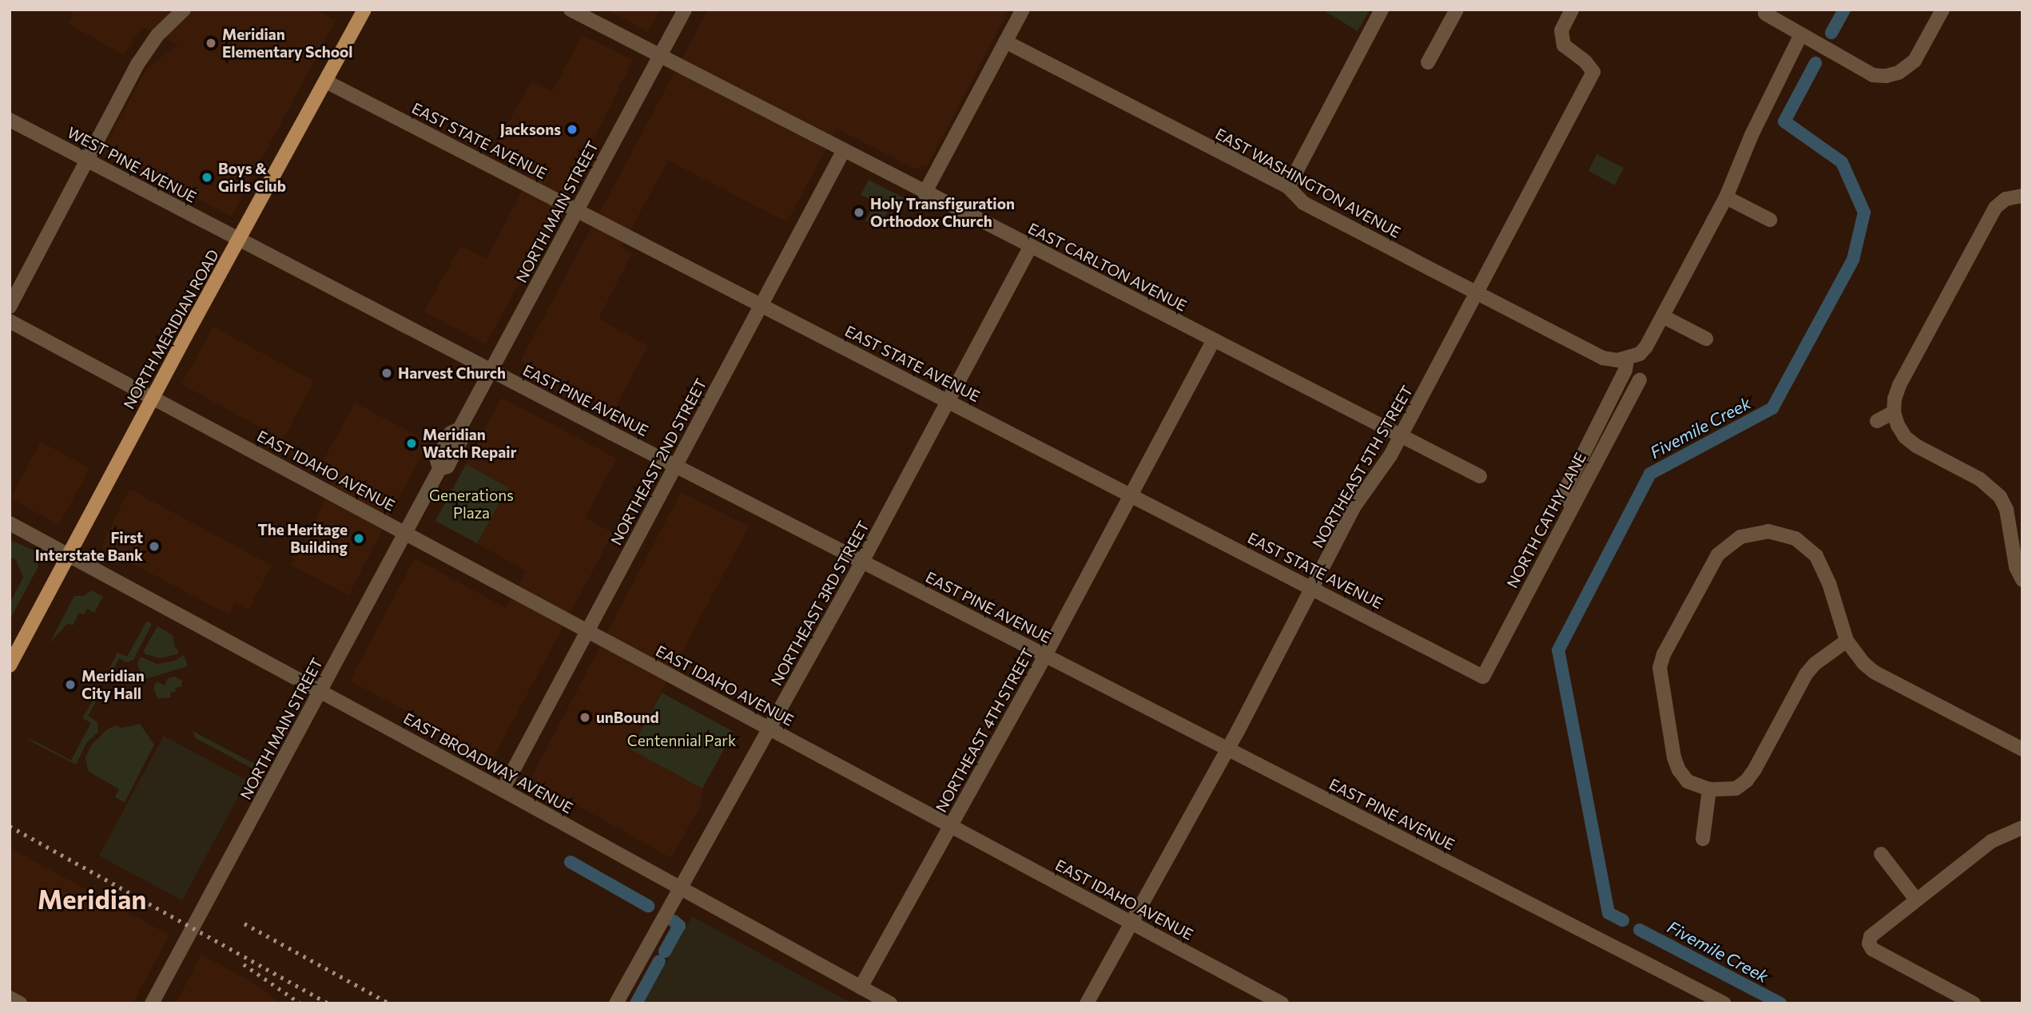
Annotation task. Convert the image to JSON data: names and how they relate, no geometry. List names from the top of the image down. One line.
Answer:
{"streets":{"main road":["NORTH MERIDIAN ROAD"],"street":["EAST STATE AVENUE","WEST PINE AVENUE","EAST WASHINGTON AVENUE","NORTH MAIN STREET","EAST CARLTON AVENUE","EAST PINE AVENUE","NORTHEAST 2ND STREET","NORTHEAST 5TH STREET","EAST IDAHO AVENUE","NORTH CATHY LANE","NORTHEAST 3RD STREET","NORTHEAST 4TH STREET","EAST BROADWAY AVENUE"]},"crossings":[["EAST STATE AVENUE","NORTH MAIN STREET"],["EAST STATE AVENUE","NORTH MERIDIAN ROAD"],["EAST STATE AVENUE","NORTHEAST 2ND STREET"],["EAST STATE AVENUE","NORTHEAST 5TH STREET"],["EAST STATE AVENUE","NORTH CATHY LANE"],["EAST STATE AVENUE","NORTHEAST 3RD STREET"],["EAST STATE AVENUE","NORTHEAST 4TH STREET"],["WEST PINE AVENUE","NORTH MERIDIAN ROAD"],["WEST PINE AVENUE","EAST PINE AVENUE"],["EAST WASHINGTON AVENUE","NORTHEAST 5TH STREET"],["NORTH MAIN STREET","EAST CARLTON AVENUE"],["NORTH MAIN STREET","EAST PINE AVENUE"],["NORTH MAIN STREET","EAST IDAHO AVENUE"],["NORTH MAIN STREET","EAST BROADWAY AVENUE"],["EAST CARLTON AVENUE","NORTHEAST 2ND STREET"],["EAST CARLTON AVENUE","NORTHEAST 5TH STREET"],["EAST CARLTON AVENUE","NORTHEAST 3RD STREET"],["EAST CARLTON AVENUE","NORTHEAST 4TH STREET"],["NORTH MERIDIAN ROAD","EAST PINE AVENUE"],["NORTH MERIDIAN ROAD","EAST IDAHO AVENUE"],["NORTH MERIDIAN ROAD","EAST BROADWAY AVENUE"],["EAST PINE AVENUE","NORTHEAST 2ND STREET"],["EAST PINE AVENUE","NORTHEAST 5TH STREET"],["EAST PINE AVENUE","NORTHEAST 3RD STREET"],["EAST PINE AVENUE","NORTHEAST 4TH STREET"],["NORTHEAST 2ND STREET","EAST IDAHO AVENUE"],["NORTHEAST 2ND STREET","EAST BROADWAY AVENUE"],["NORTHEAST 5TH STREET","EAST IDAHO AVENUE"],["EAST IDAHO AVENUE","NORTHEAST 3RD STREET"],["EAST IDAHO AVENUE","NORTHEAST 4TH STREET"],["NORTHEAST 3RD STREET","EAST BROADWAY AVENUE"],["NORTHEAST 4TH STREET","EAST BROADWAY AVENUE"]],"districts":["Meridian"],"water":["Fivemile Creek"],"parks":["Generations Plaza","Centennial Park"],"places":["Meridian Elementary School","Jacksons","Boys & Girls Club","Holy Transfiguration Orthodox Church","Harvest Church","Meridian Watch Repair","The Heritage Building","First Interstate Bank","Meridian City Hall","unBound"]}
